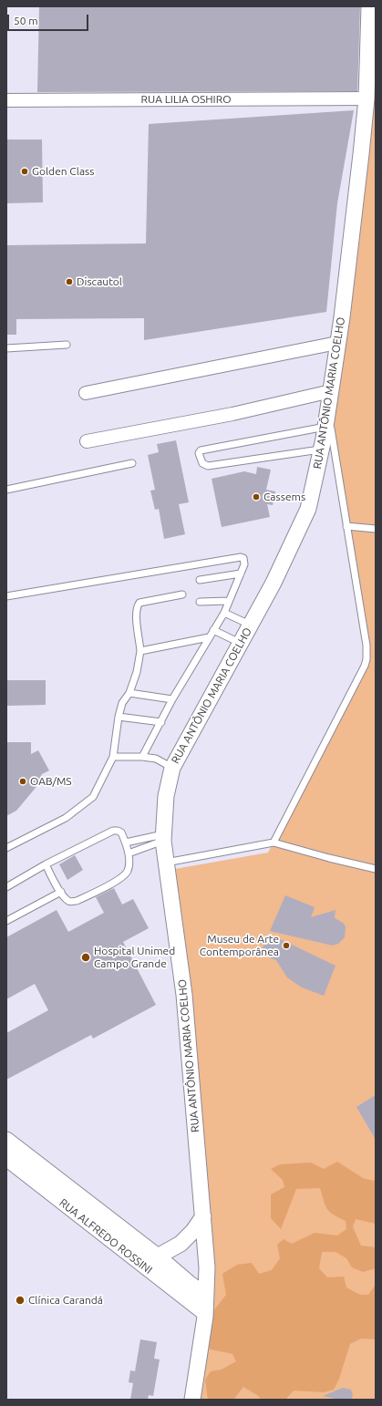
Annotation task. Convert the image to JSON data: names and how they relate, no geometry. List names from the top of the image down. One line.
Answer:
{"streets":{"street":["RUA LILIA OSHIRO","RUA ANTÔNIO MARIA COELHO","RUA ALFREDO ROSSINI"]},"crossings":[["RUA LILIA OSHIRO","RUA ANTÔNIO MARIA COELHO"],["RUA ANTÔNIO MARIA COELHO","RUA ALFREDO ROSSINI"]],"places":["Golden Class","Discautol","Cassems","OAB/MS","Museu de Arte Contemporânea","Hospital Unimed Campo Grande","Clínica Carandá"],"scale_bar":"50 m"}
